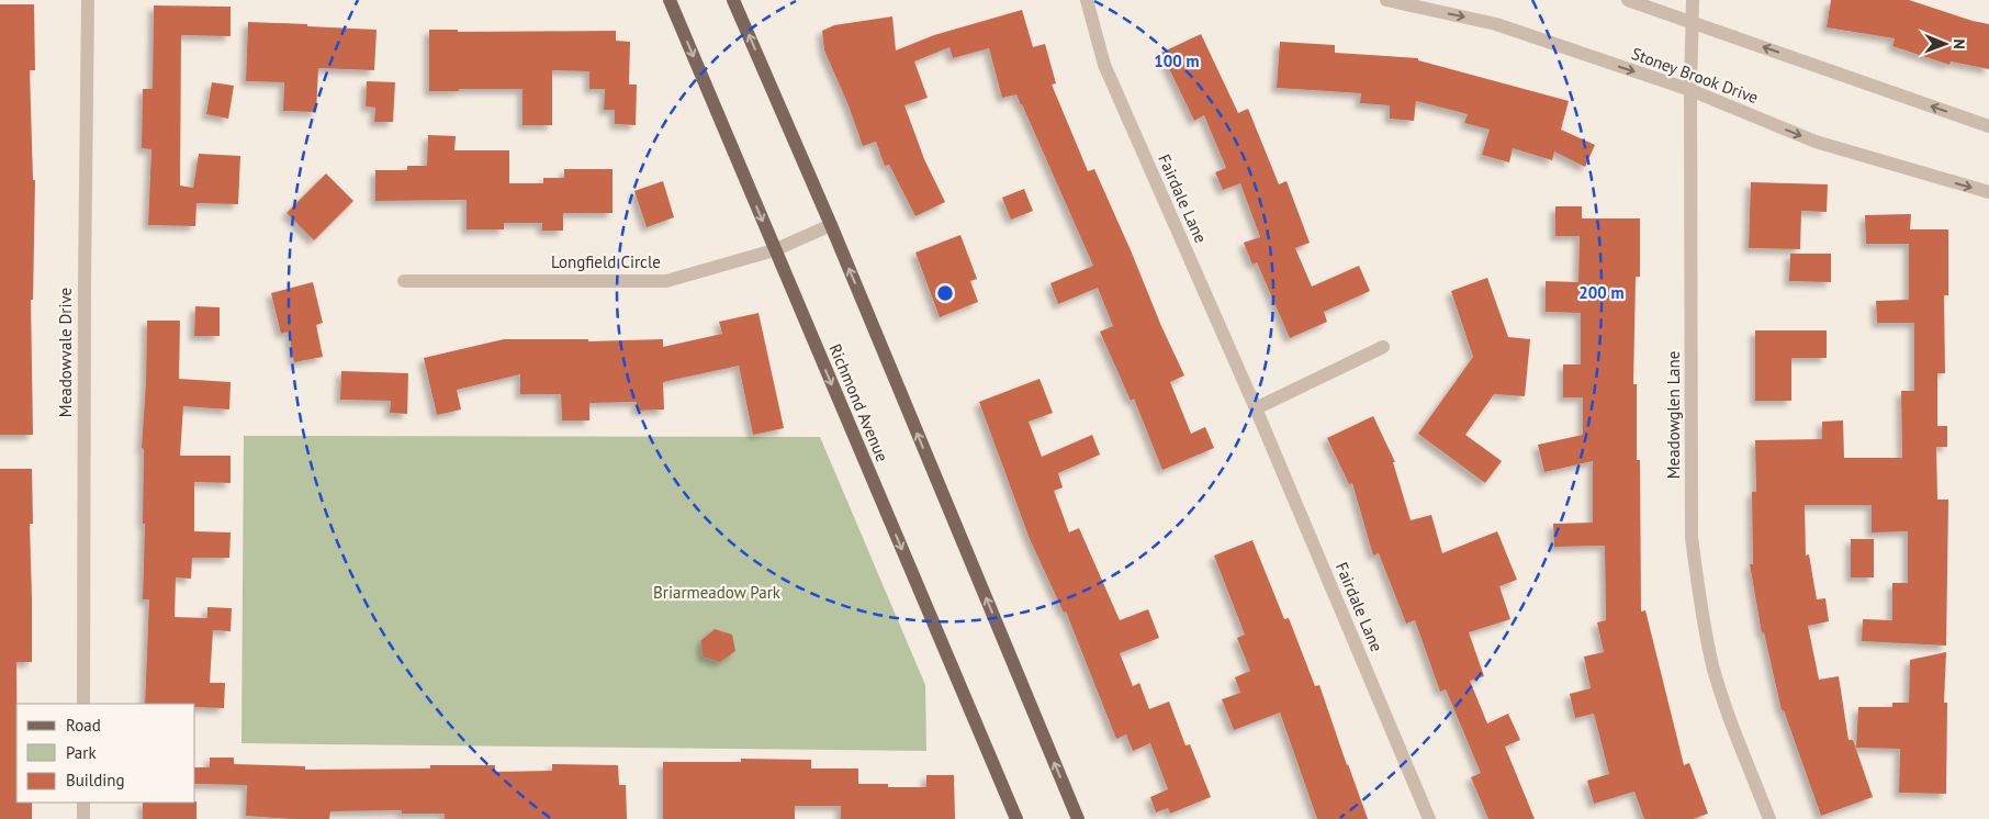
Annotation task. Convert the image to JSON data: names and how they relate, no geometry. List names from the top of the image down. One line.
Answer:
{"streets":{"main road":["Richmond Avenue"],"street":["Stoney Brook Drive","Fairdale Lane","Longfield Circle","Meadowvale Drive","Meadowglen Lane"]},"crossings":[["Stoney Brook Drive","Meadowglen Lane"],["Longfield Circle","Richmond Avenue"]],"parks":["Briarmeadow Park"],"legend":["Road","Park","Building"],"north":"right","rings":["100 m","200 m"]}
